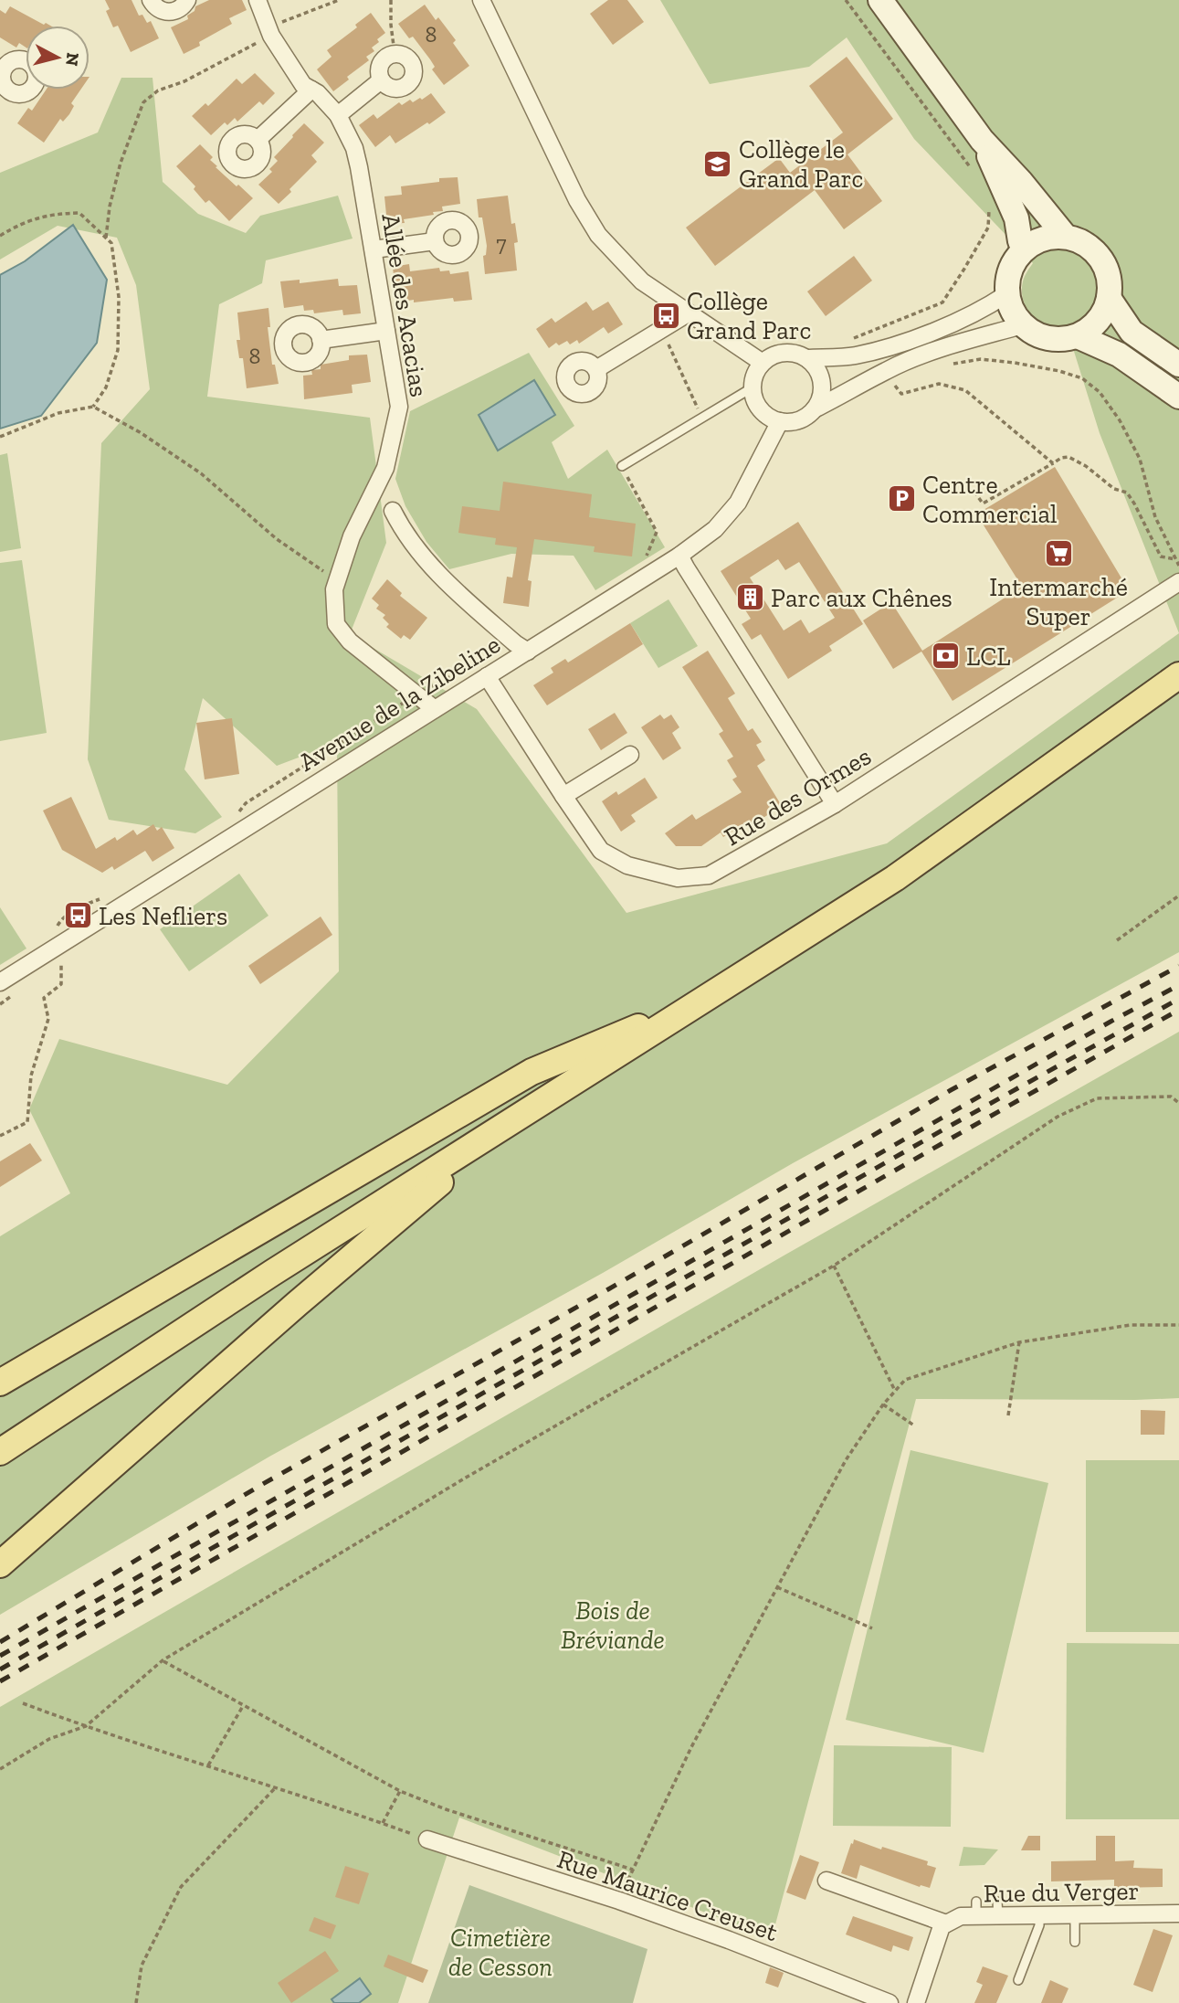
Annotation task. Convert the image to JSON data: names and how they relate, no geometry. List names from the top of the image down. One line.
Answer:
{"streets":{"street":["Allée des Acacias","Avenue de la Zibeline","Rue des Ormes","Rue du Verger","Rue Maurice Creuset"]},"crossings":[["Allée des Acacias","Avenue de la Zibeline"],["Avenue de la Zibeline","Rue des Ormes"]],"parks":["Bois de Bréviande","Cimetière de Cesson"],"places":{"school or university":["Collège le Grand Parc"],"bus stop":["Collège Grand Parc","Les Nefliers"],"parking":["Centre Commercial"],"supermarket":["Intermarché Super"],"building":["Parc aux Chênes"],"bank":["LCL"]},"house_numbers":["8","7","8"],"north":"right"}
